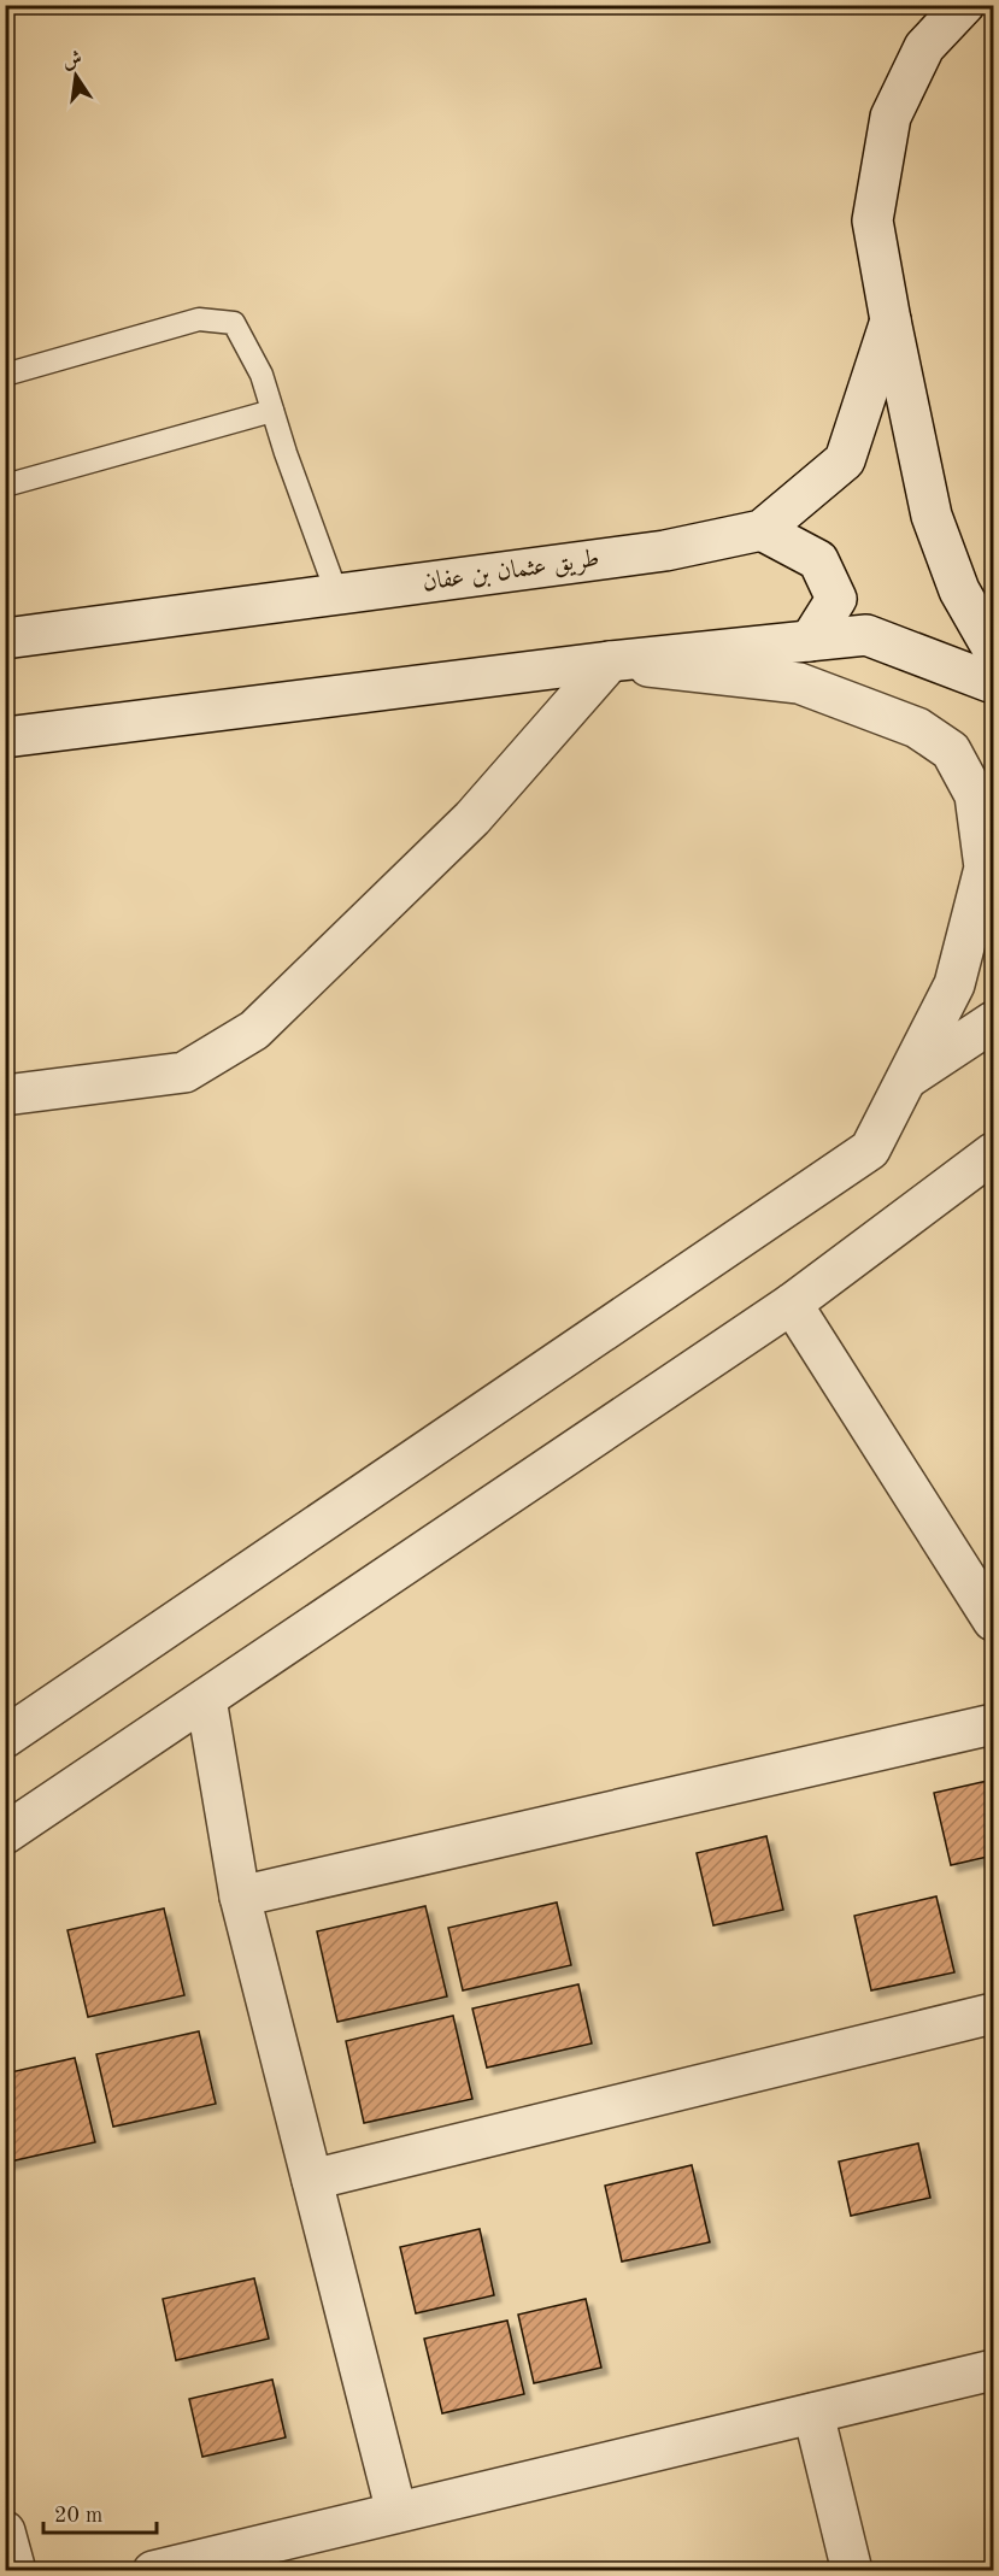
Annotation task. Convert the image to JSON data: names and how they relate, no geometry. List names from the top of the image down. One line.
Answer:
{"streets":{"street":["طريق عثمان بن عفان"]},"scale_bar":"20 m","north":"top"}
